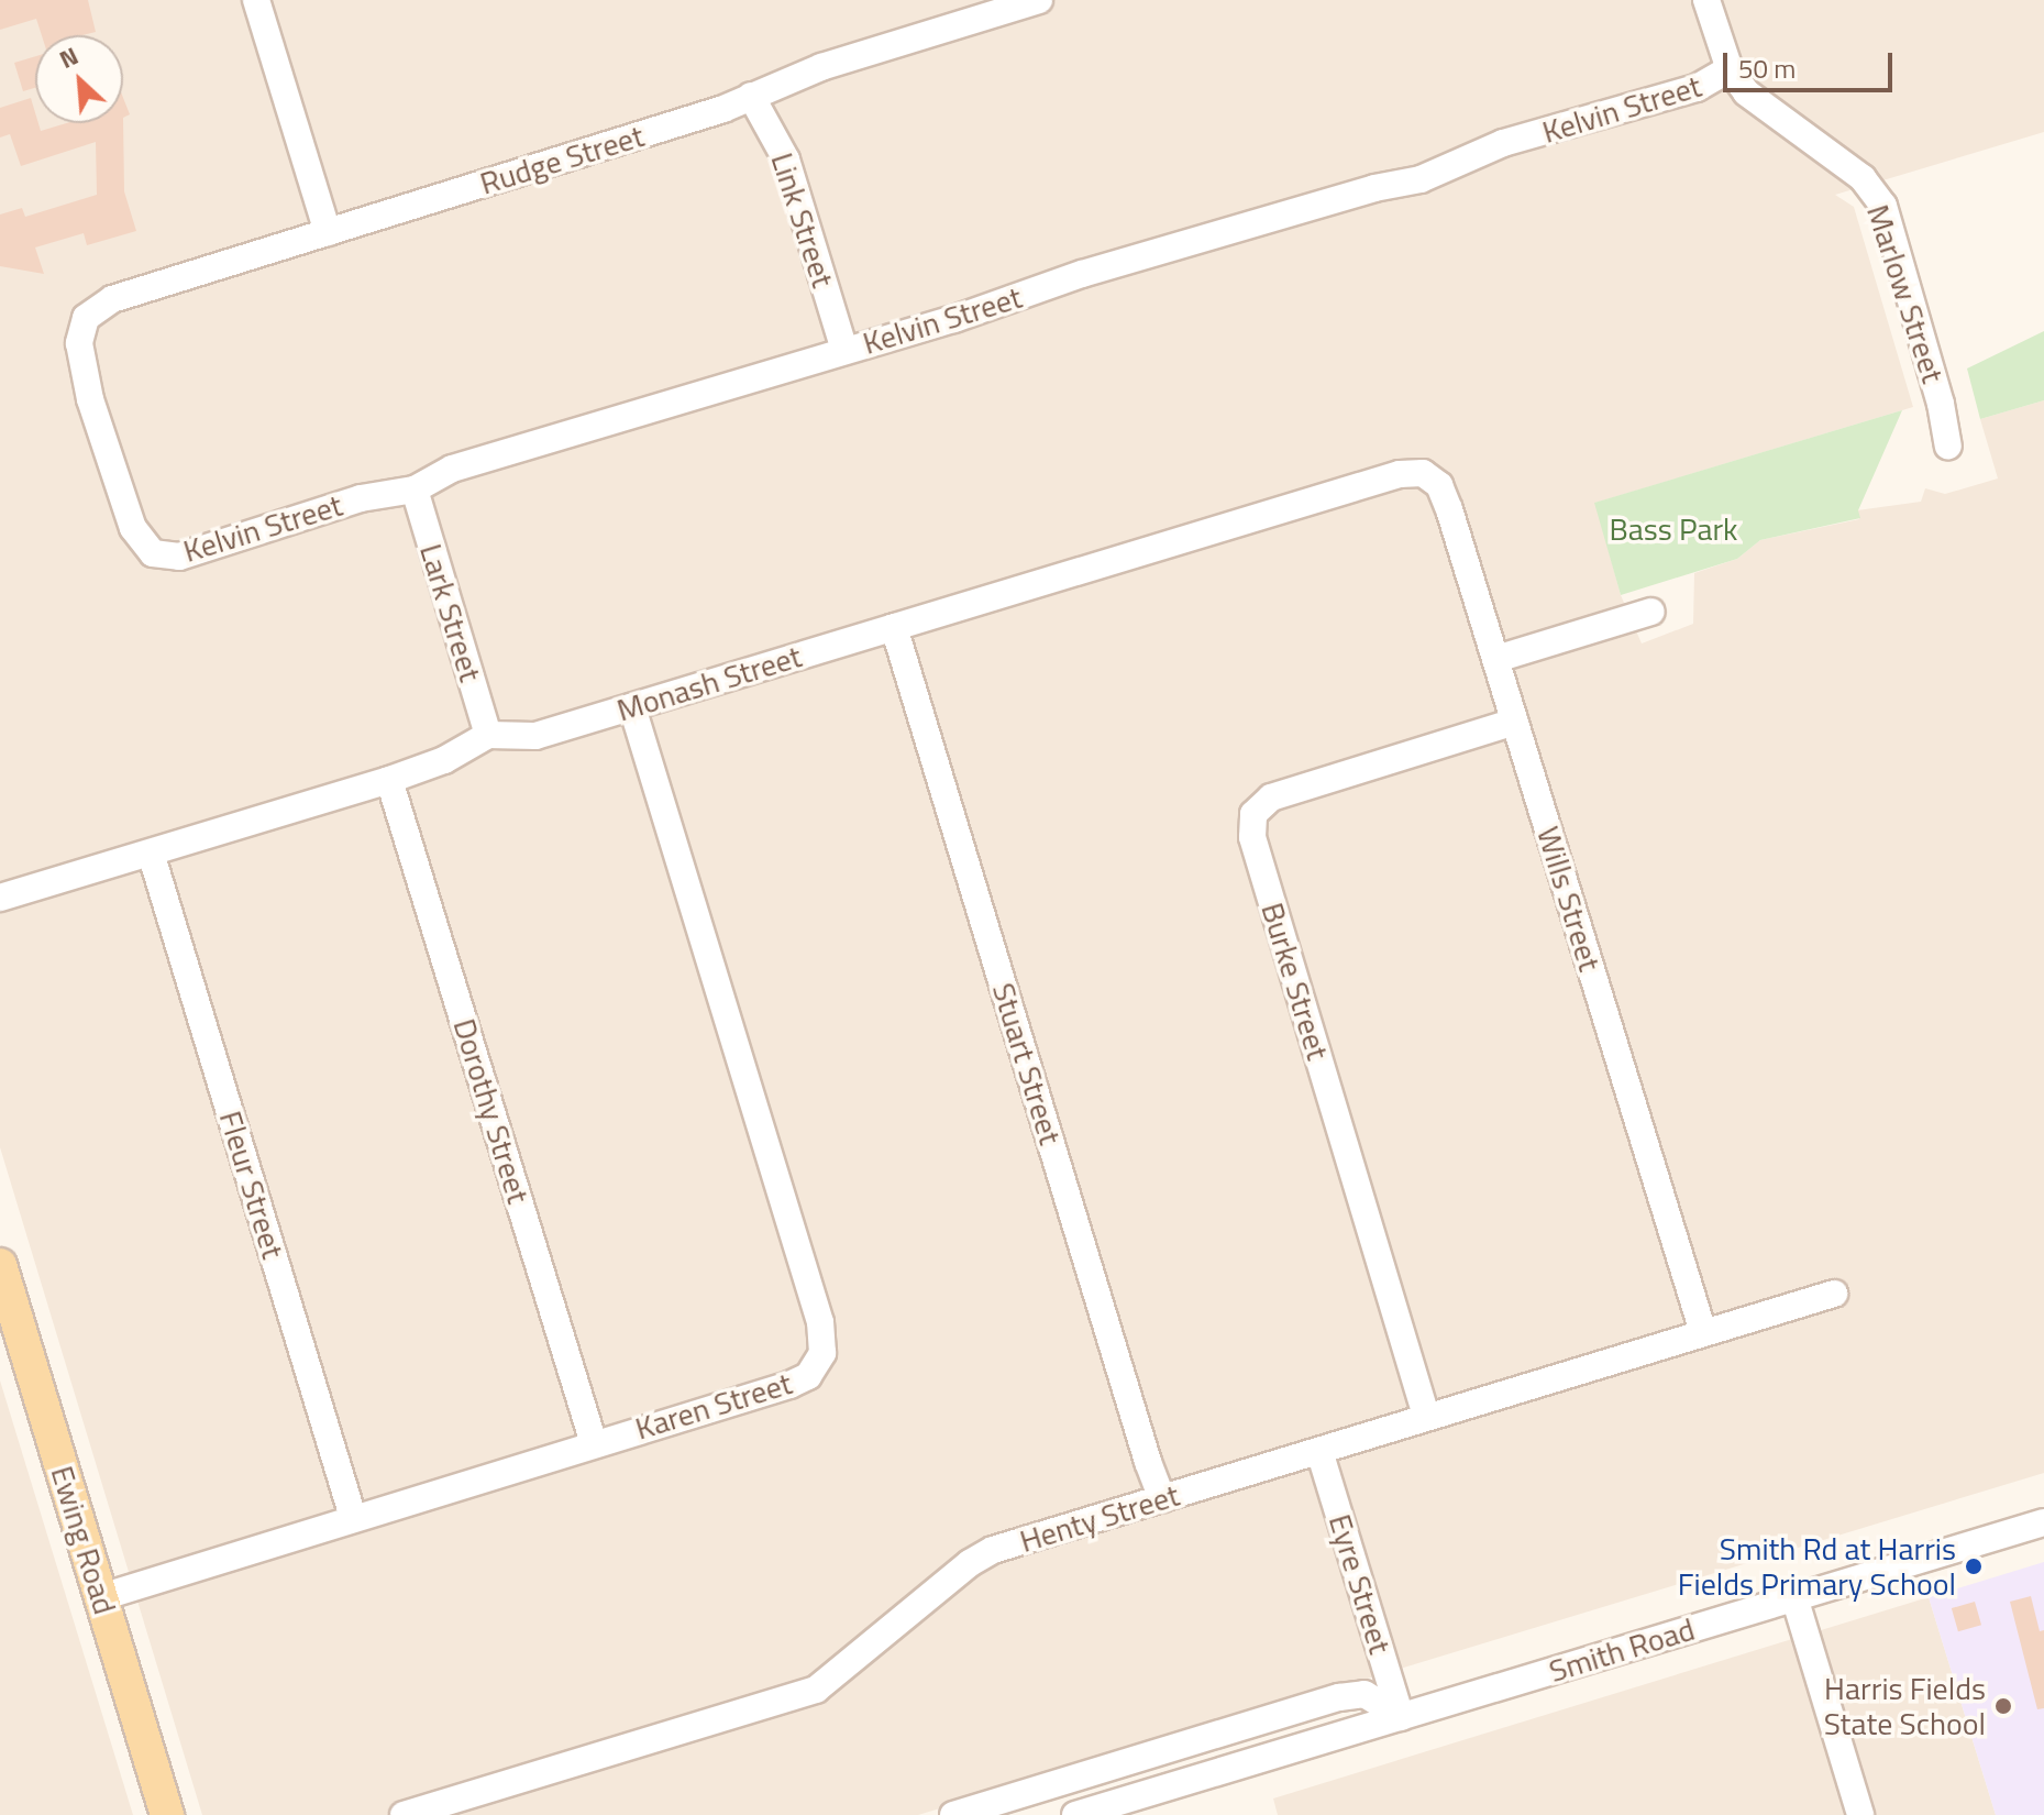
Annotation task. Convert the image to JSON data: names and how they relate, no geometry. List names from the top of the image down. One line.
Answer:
{"streets":{"main road":["Ewing Road"],"street":["Kelvin Street","Rudge Street","Link Street","Marlow Street","Lark Street","Monash Street","Wills Street","Burke Street","Stuart Street","Dorothy Street","Fleur Street","Karen Street","Henty Street","Eyre Street","Smith Road"]},"crossings":[["Kelvin Street","Rudge Street"],["Kelvin Street","Link Street"],["Kelvin Street","Marlow Street"],["Kelvin Street","Lark Street"],["Rudge Street","Link Street"],["Lark Street","Monash Street"],["Monash Street","Wills Street"],["Monash Street","Stuart Street"],["Monash Street","Karen Street"],["Wills Street","Burke Street"],["Wills Street","Henty Street"],["Burke Street","Henty Street"],["Stuart Street","Henty Street"],["Dorothy Street","Karen Street"],["Fleur Street","Karen Street"],["Karen Street","Ewing Road"],["Henty Street","Eyre Street"],["Eyre Street","Smith Road"]],"parks":["Bass Park"],"places":["Smith Rd at Harris Fields Primary School","Harris Fields State School"],"scale_bar":"50 m","north":"top left"}
